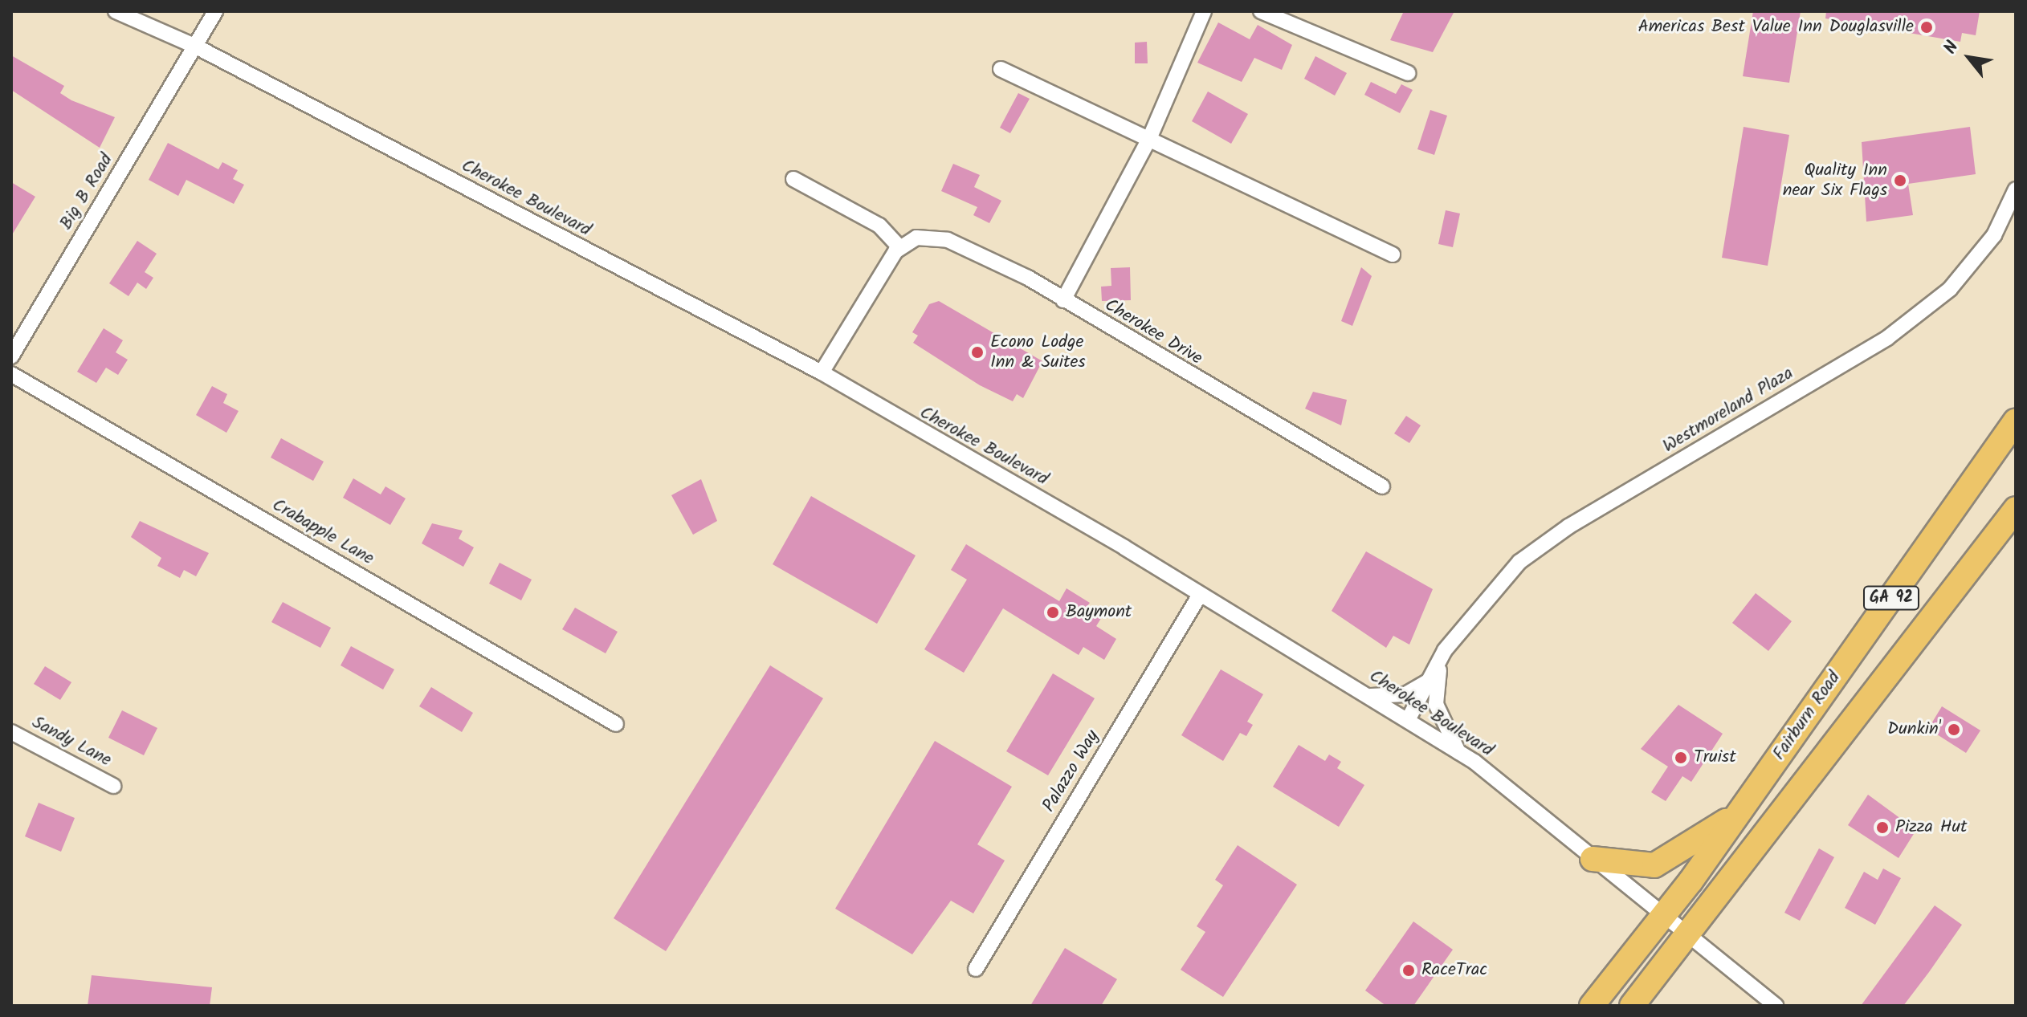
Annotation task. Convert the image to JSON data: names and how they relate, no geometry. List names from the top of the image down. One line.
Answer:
{"streets":{"main road":["GA 92","Fairburn Road"],"street":["Big B Road","Cherokee Boulevard","Cherokee Drive","Westmoreland Plaza","Crabapple Lane","Sandy Lane","Palazzo Way"]},"crossings":[["Big B Road","Cherokee Boulevard"],["Cherokee Boulevard","Westmoreland Plaza"],["Cherokee Boulevard","Fairburn Road"],["Cherokee Boulevard","Palazzo Way"]],"places":["Americas Best Value Inn Douglasville","Quality Inn near Six Flags","Econo Lodge Inn & Suites","Baymont","Dunkin'","Truist","Pizza Hut","RaceTrac"],"north":"top left"}
